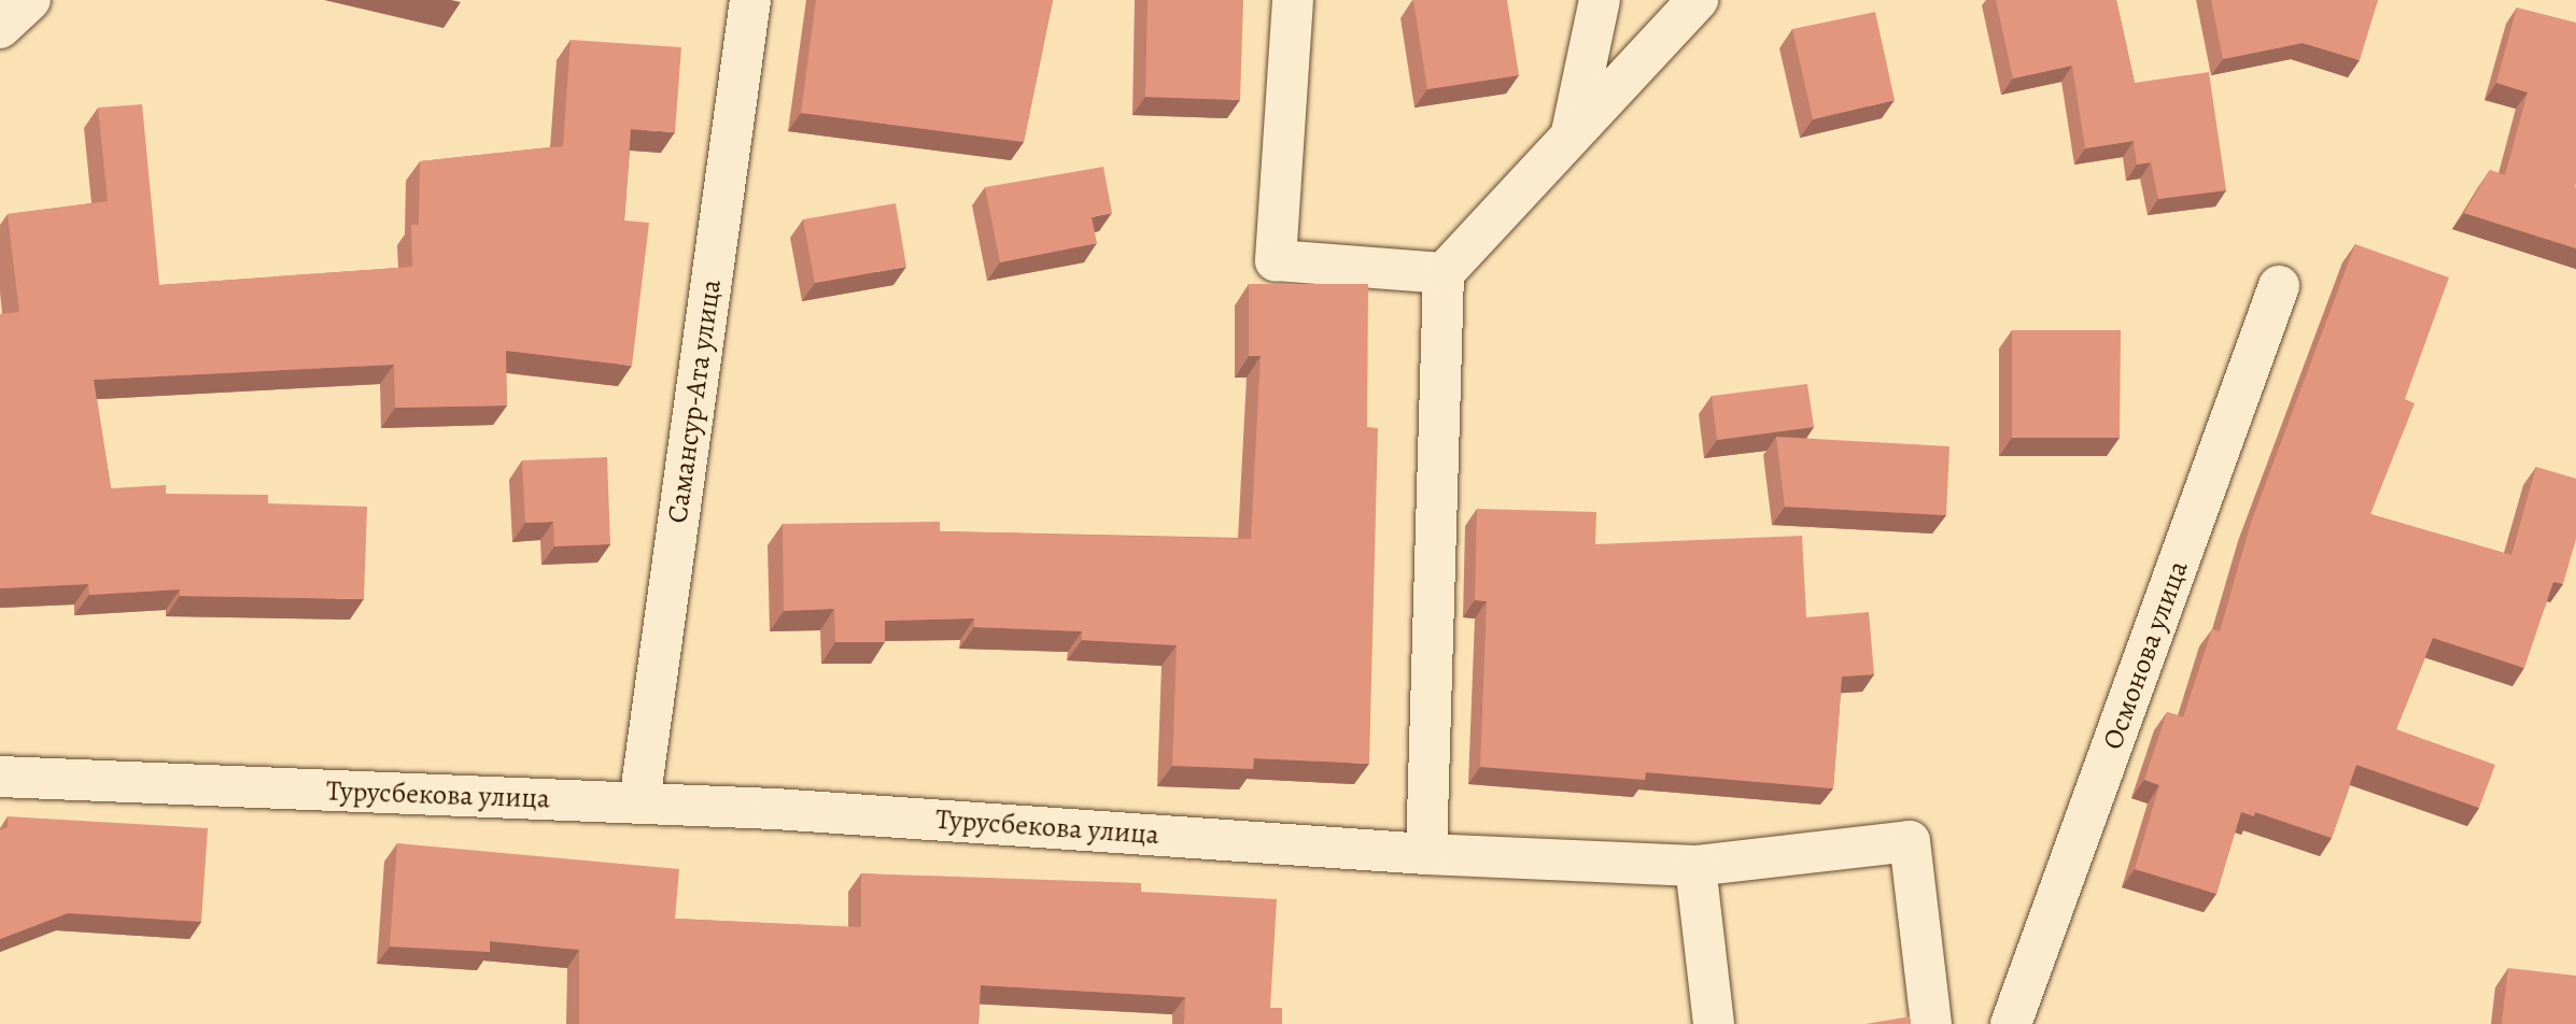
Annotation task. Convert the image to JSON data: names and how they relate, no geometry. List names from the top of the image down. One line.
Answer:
{"streets":{"street":["Самансур-Ата улица","Осмонова улица","Турусбекова улица"]},"crossings":[["Самансур-Ата улица","Турусбекова улица"]]}
